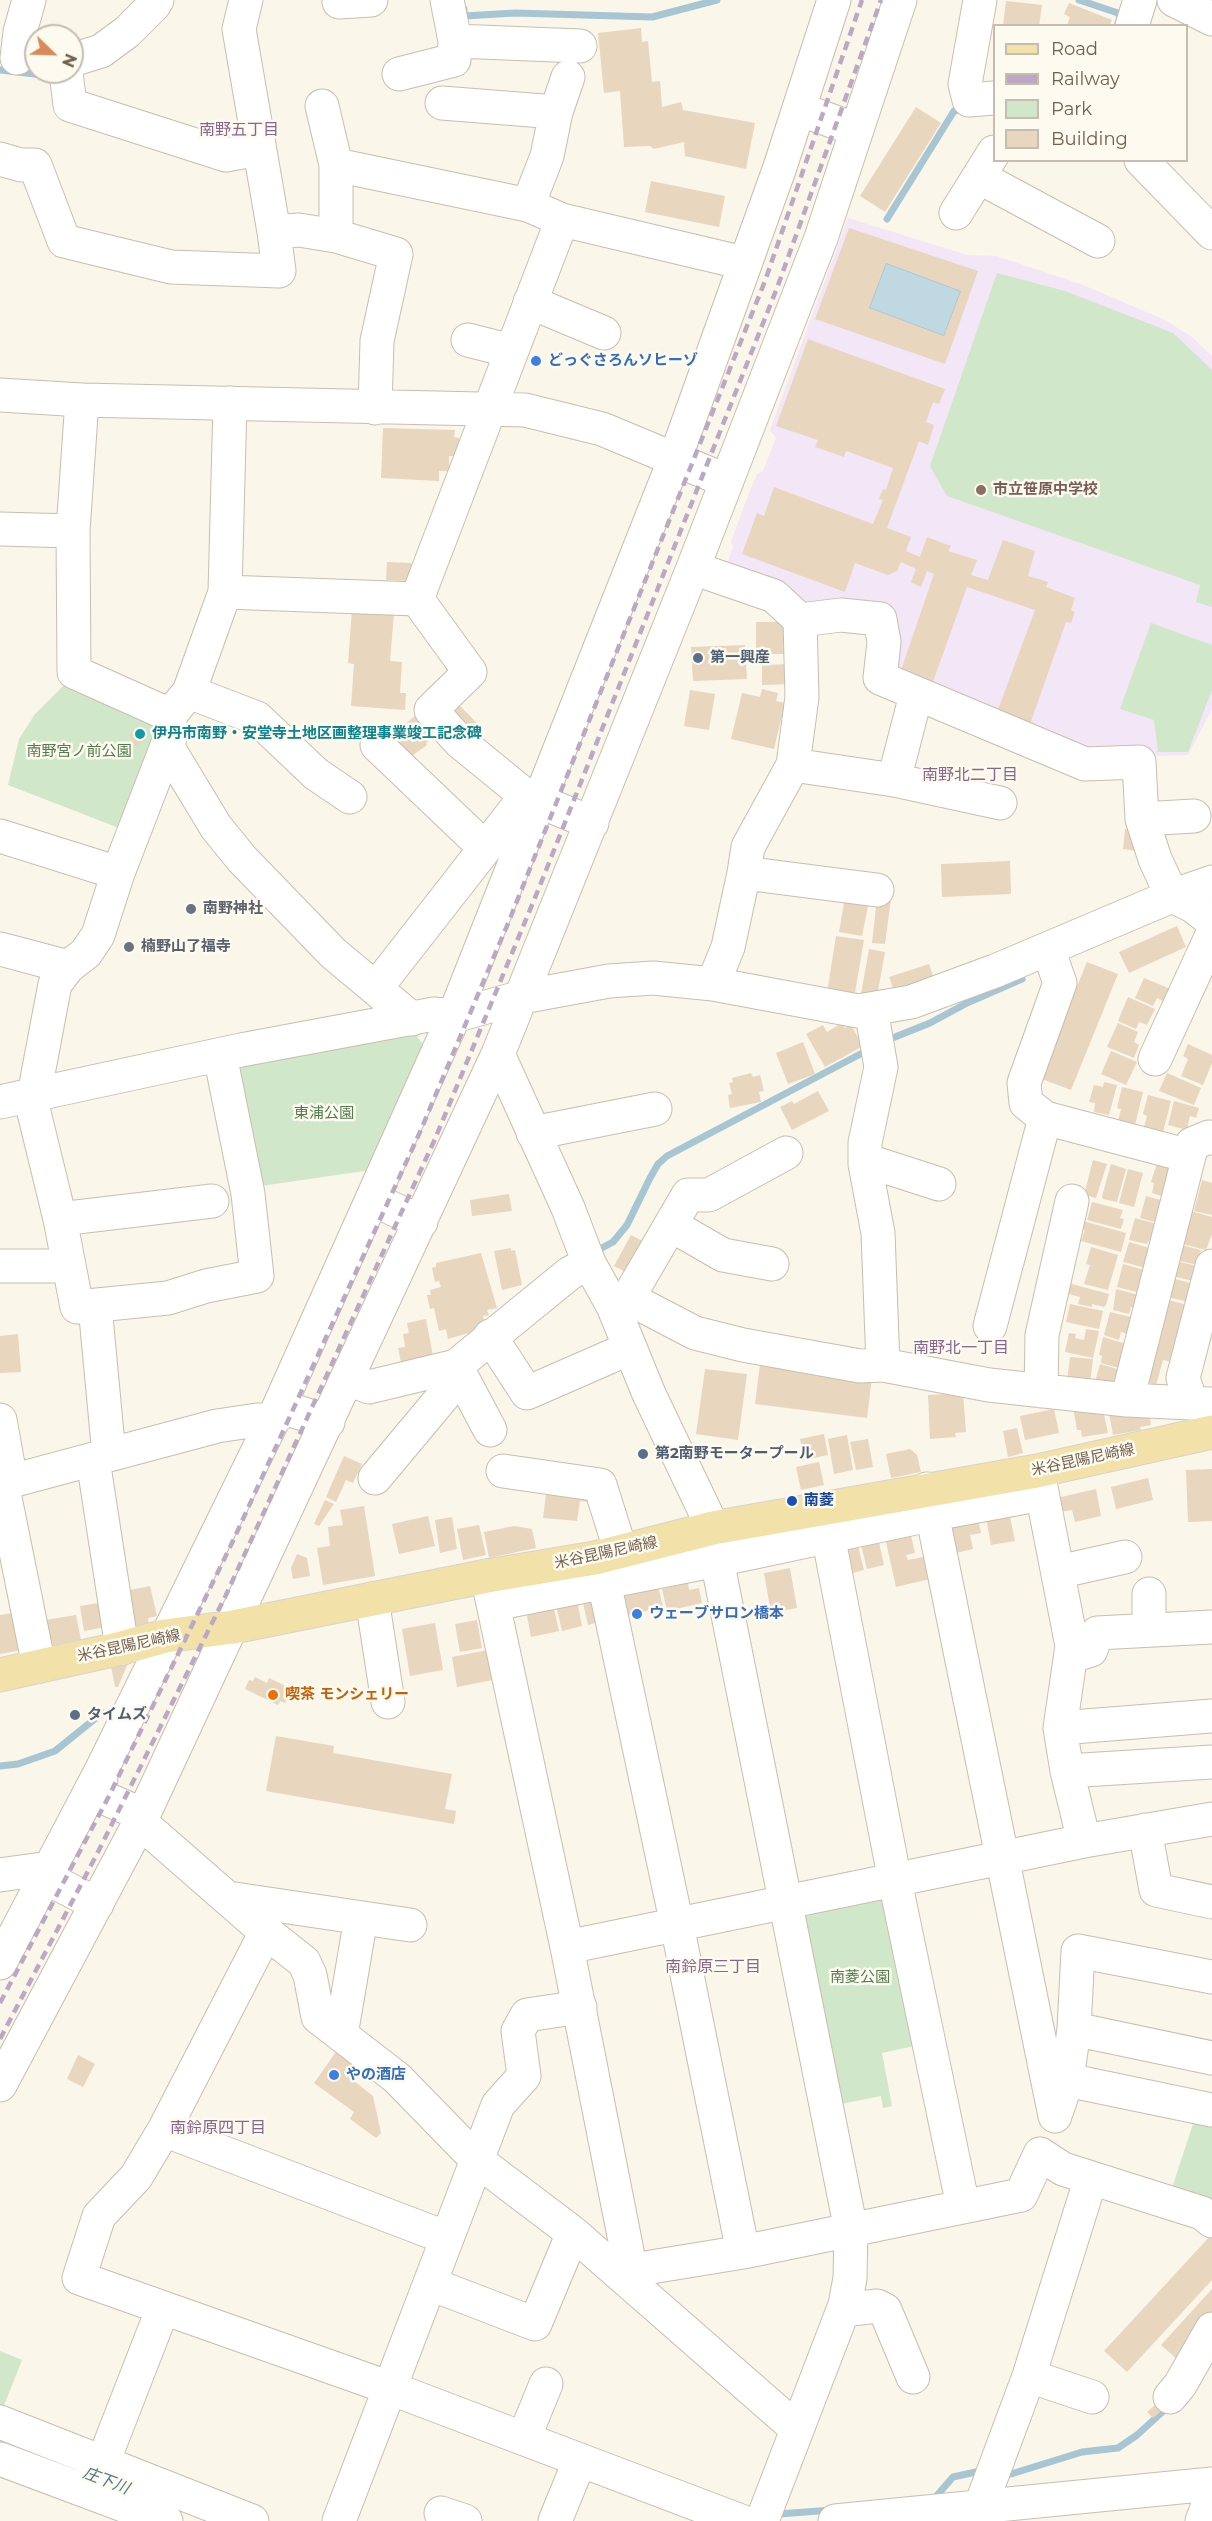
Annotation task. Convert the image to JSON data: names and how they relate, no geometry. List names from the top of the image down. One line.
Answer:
{"streets":{"main road":["米谷昆陽尼崎線"]},"districts":["南野五丁目","南野北二丁目","南野北一丁目","南鈴原三丁目","南鈴原四丁目"],"water":["庄下川"],"parks":["南野宮ノ前公園","東浦公園","南菱公園"],"places":["どっぐさろんソヒーゾ","市立笹原中学校","第一興産","伊丹市南野・安堂寺土地区画整理事業竣工記念碑","南野神社","楠野山了福寺","第2南野モータープール","南菱","ウェーブサロン橋本","喫茶 モンシェリー","タイムズ","やの酒店"],"legend":["Road","Railway","Park","Building"],"north":"bottom right"}
